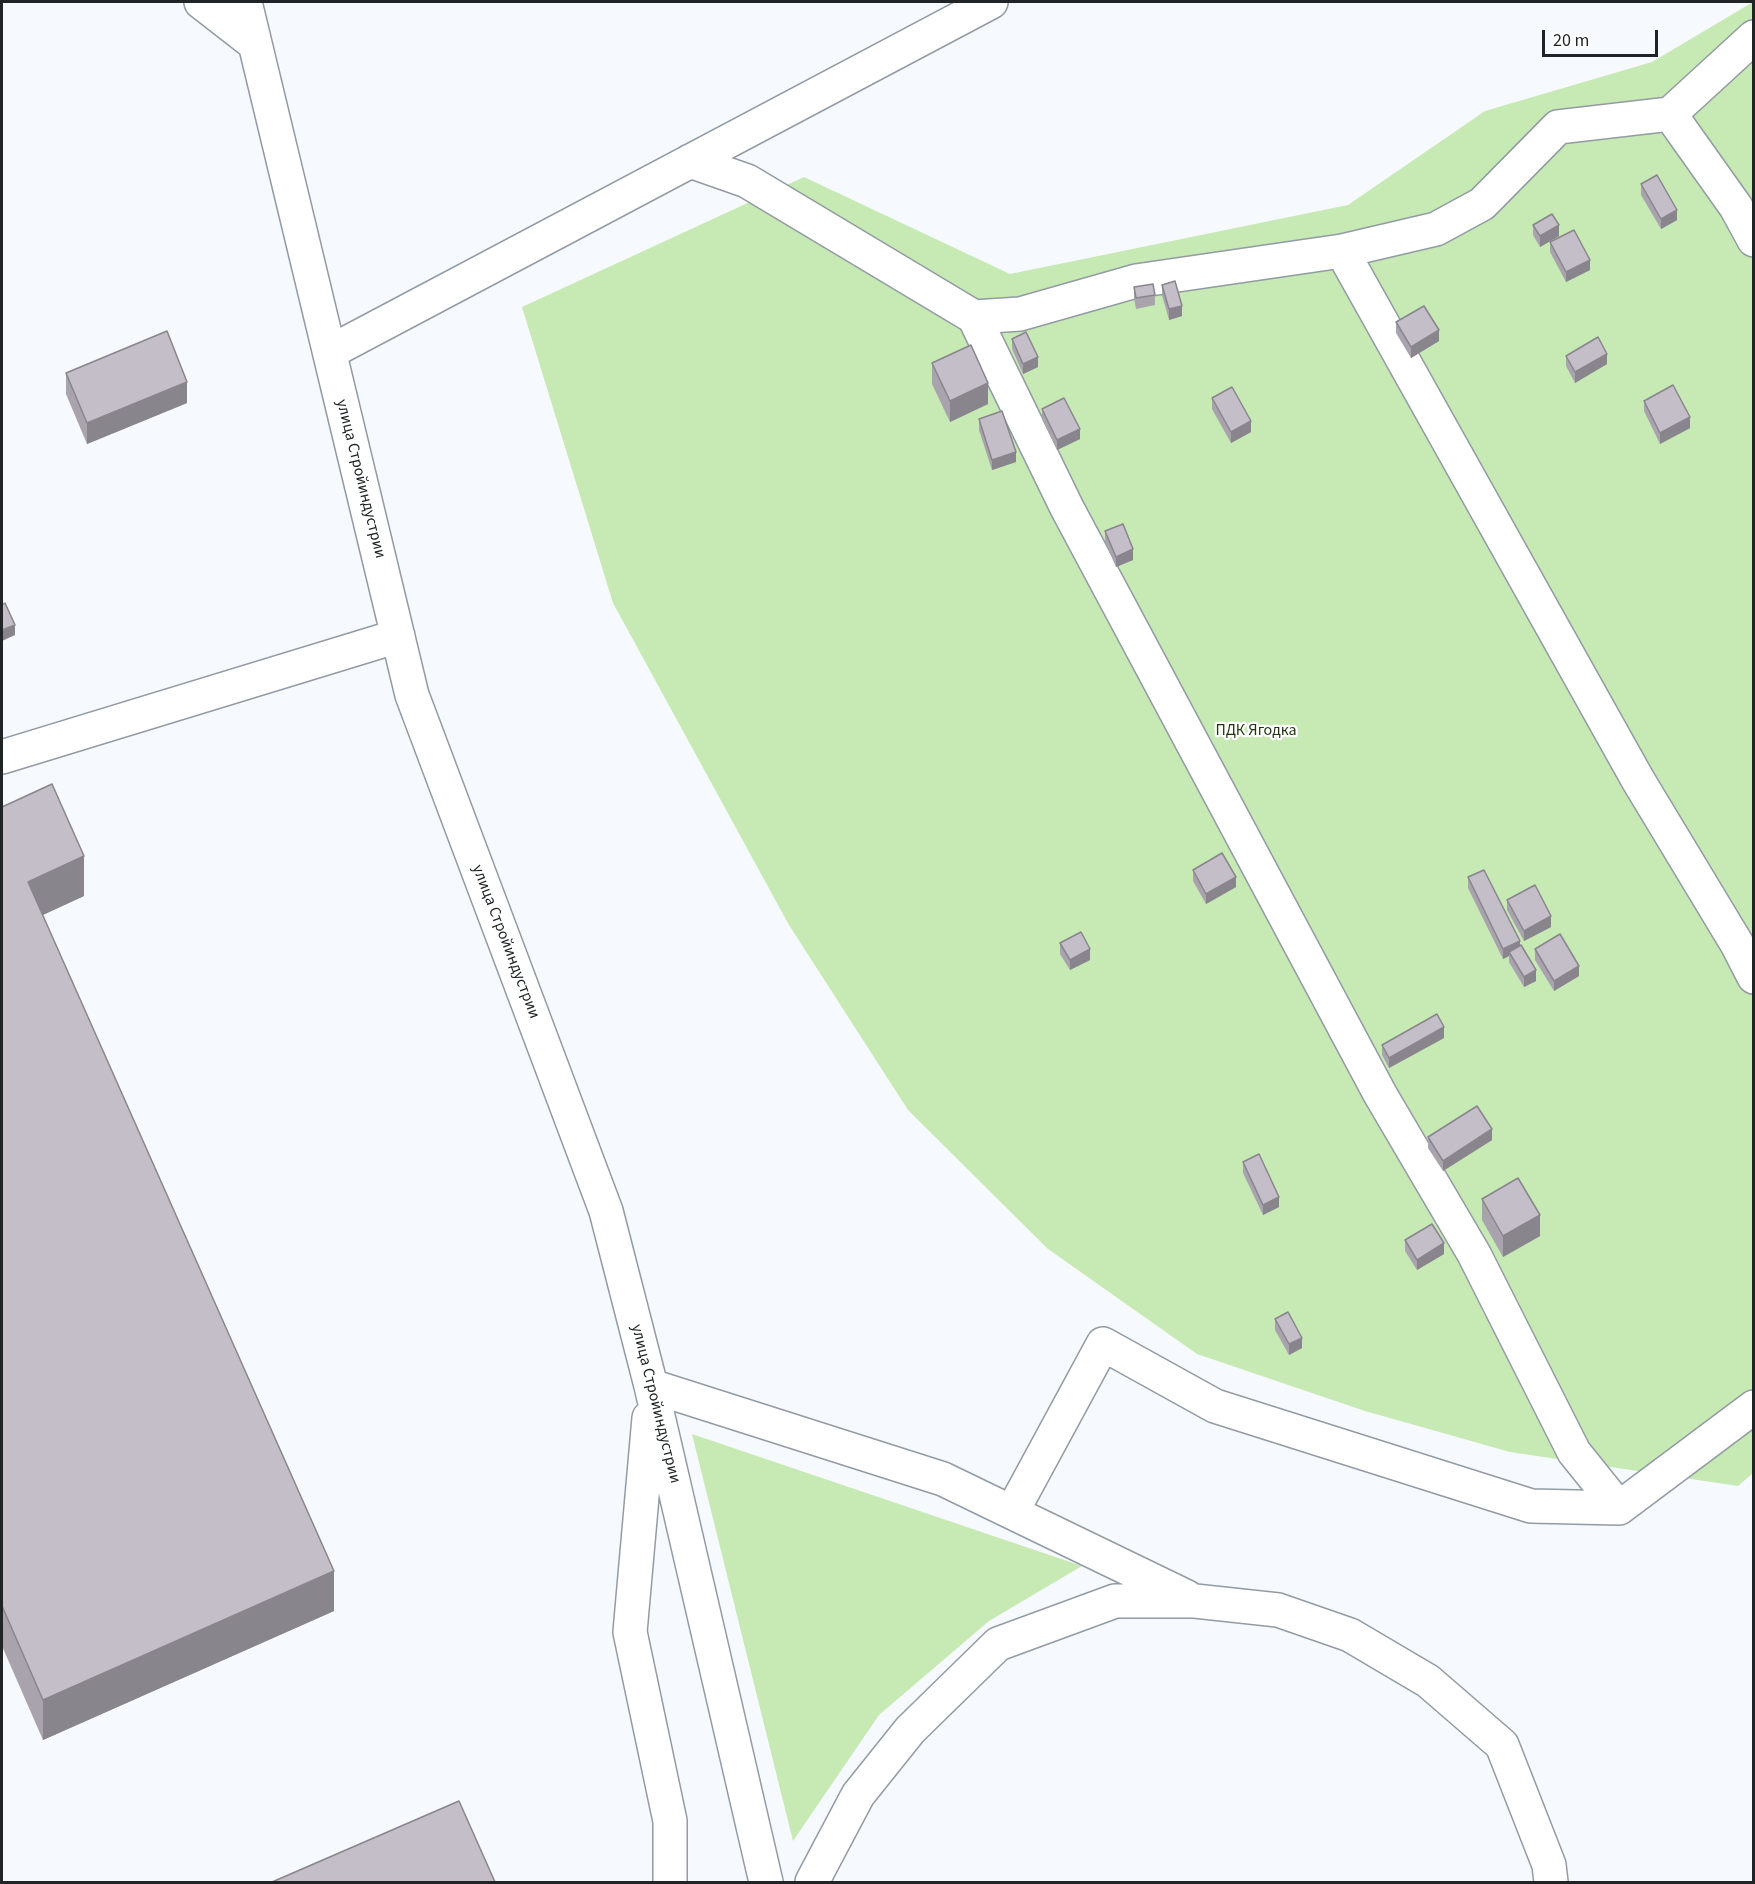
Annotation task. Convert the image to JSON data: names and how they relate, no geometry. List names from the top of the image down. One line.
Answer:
{"streets":{"street":["улица Стройиндустрии"]},"parks":["ПДК Ягодка"],"scale_bar":"20 m"}
